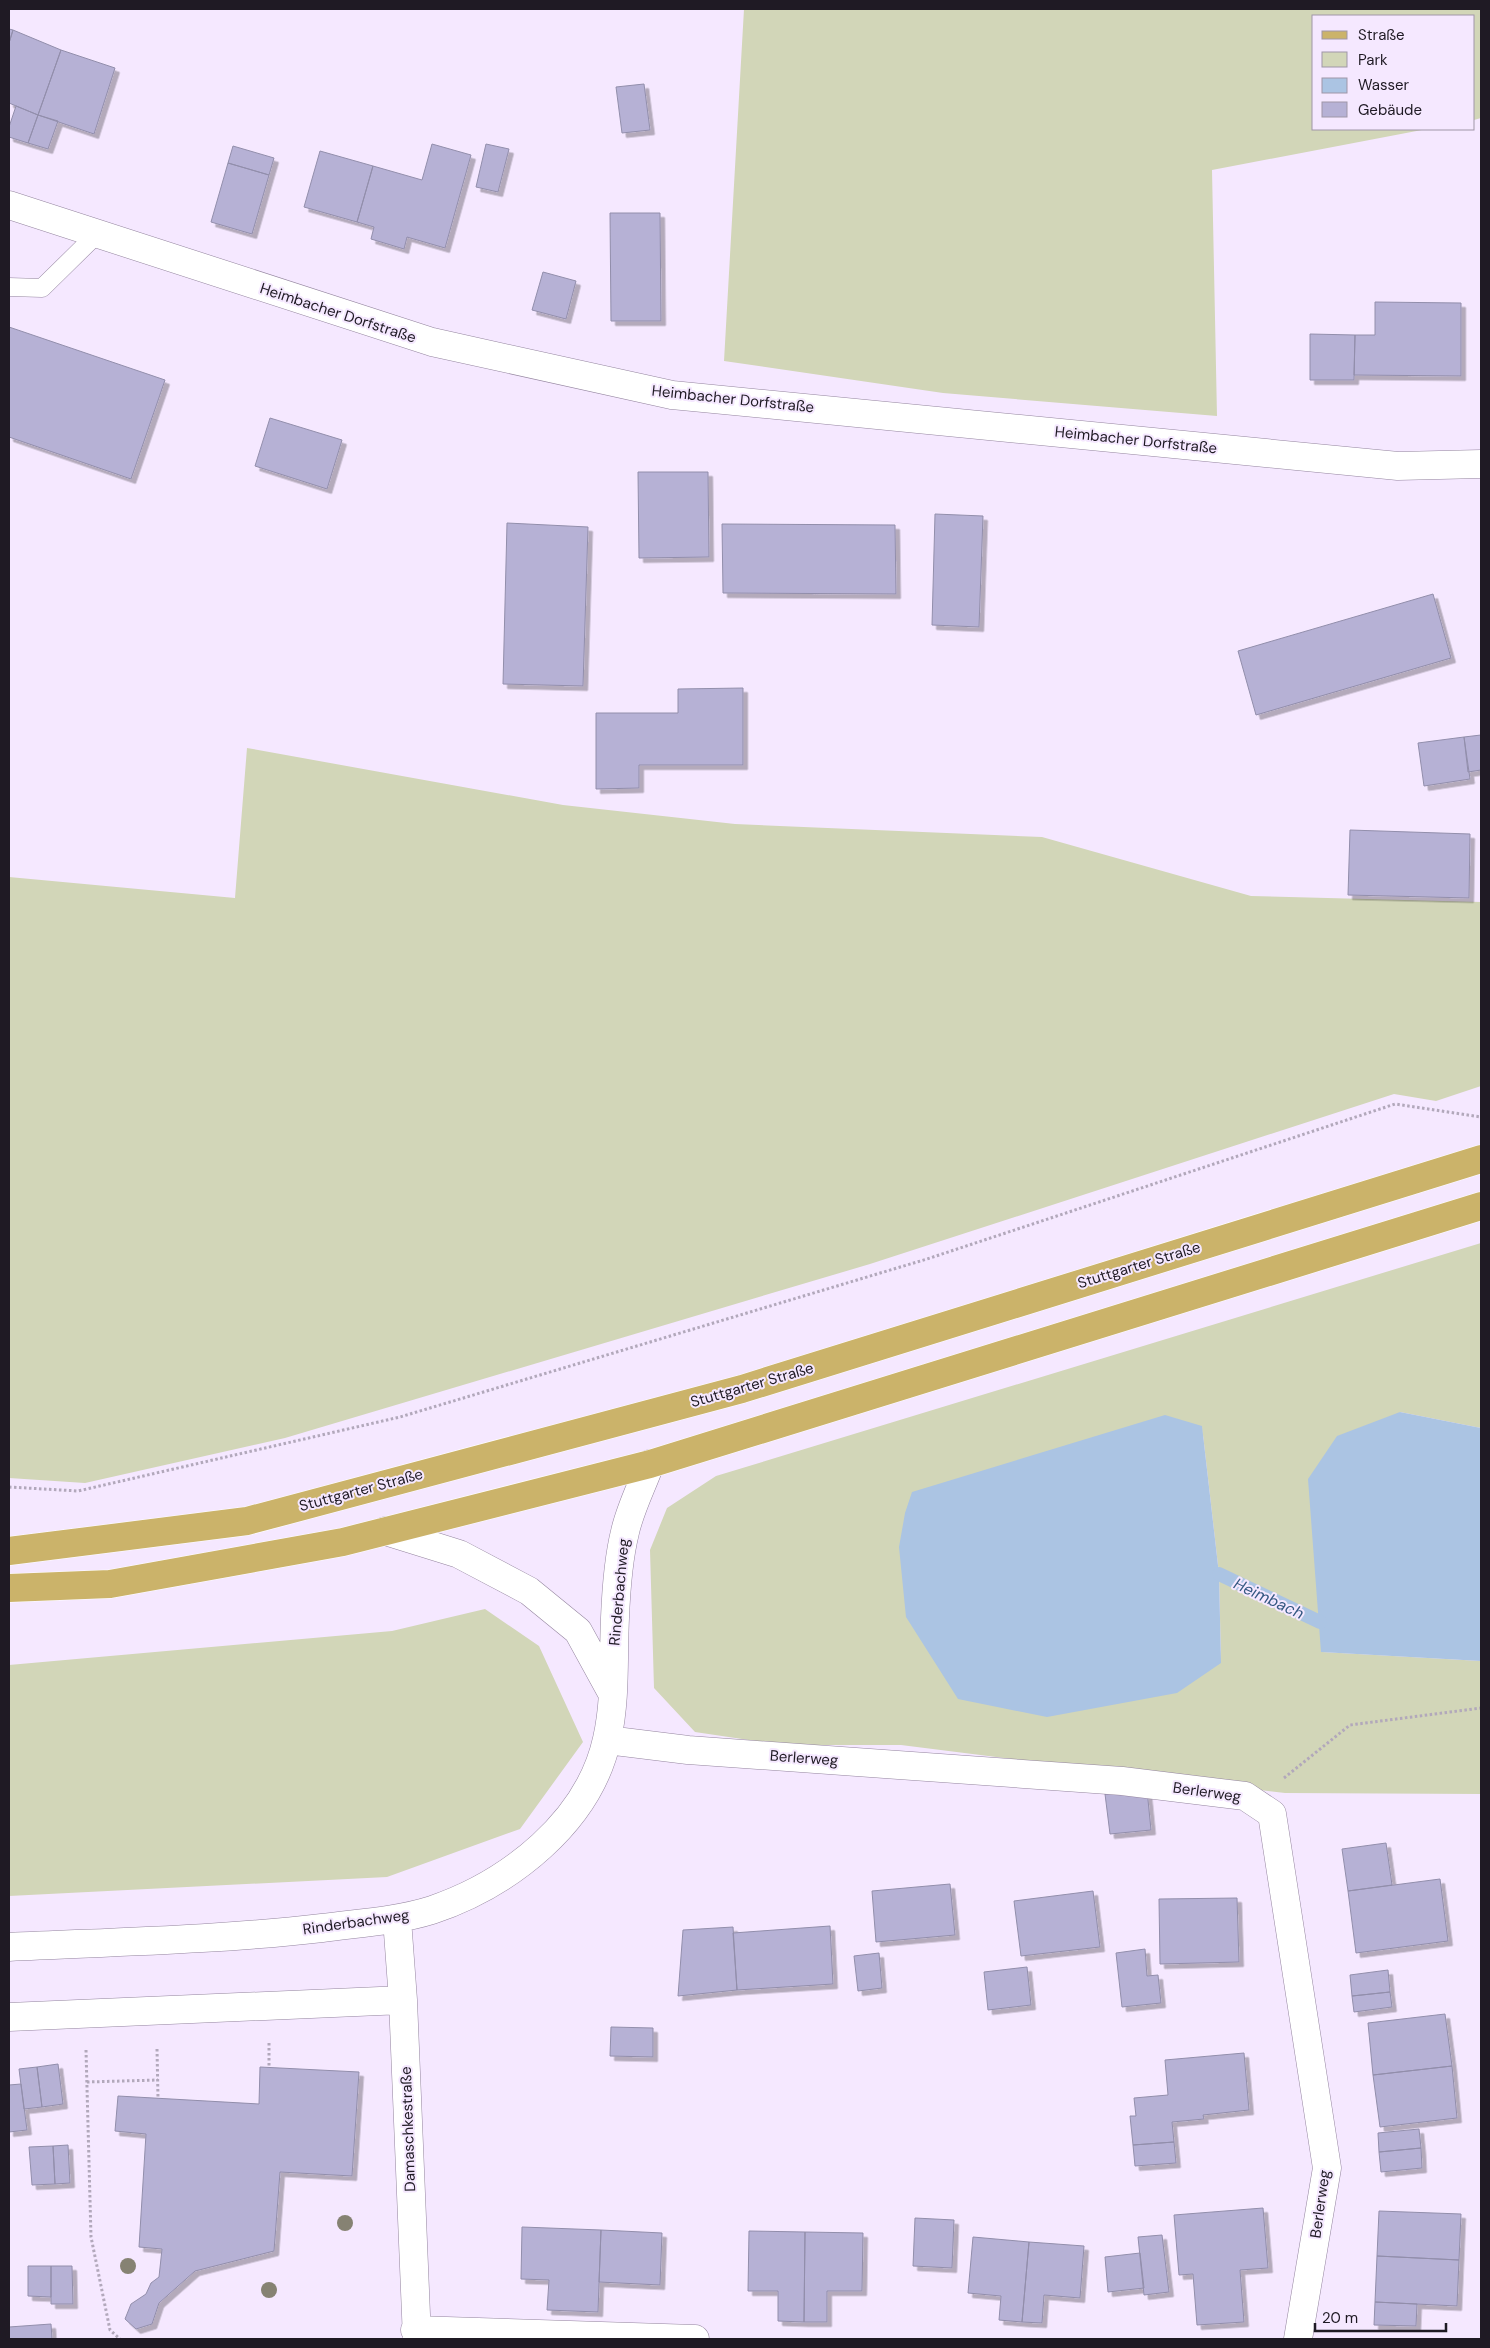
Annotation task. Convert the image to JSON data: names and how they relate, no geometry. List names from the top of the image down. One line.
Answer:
{"streets":{"main road":["Stuttgarter Straße"],"street":["Heimbacher Dorfstraße","Rinderbachweg","Berlerweg","Damaschkestraße"]},"crossings":[["Rinderbachweg","Berlerweg"],["Rinderbachweg","Damaschkestraße"]],"water":["Heimbach"],"legend":["Straße","Park","Wasser","Gebäude"],"scale_bar":"20 m"}
